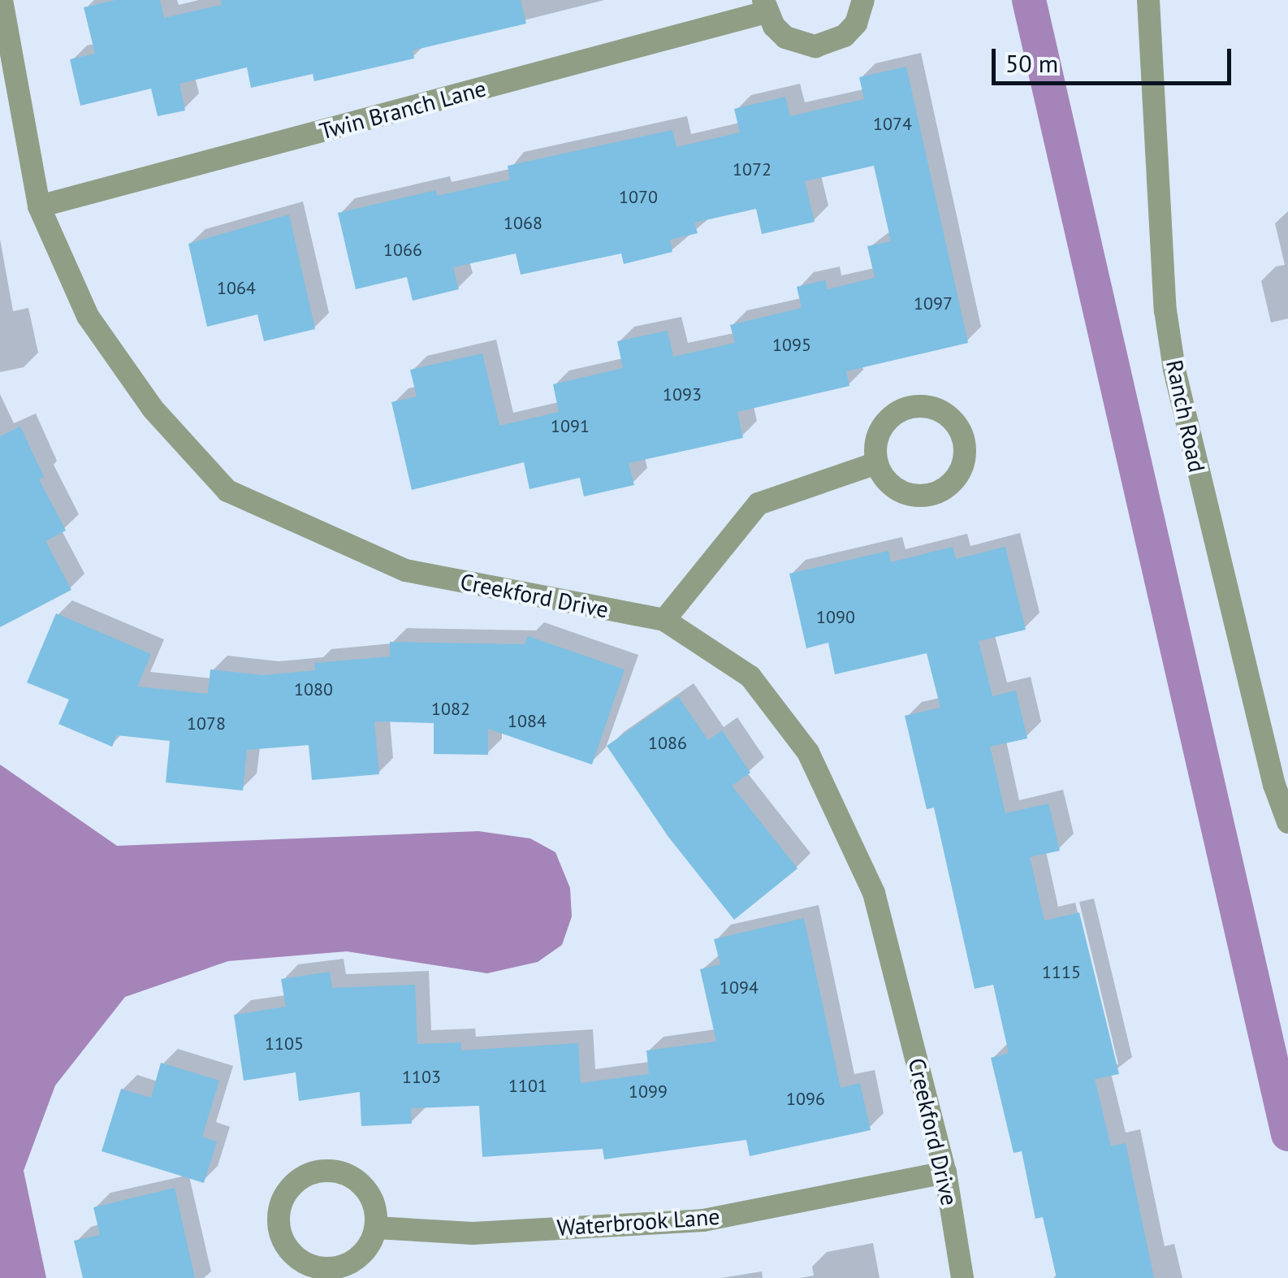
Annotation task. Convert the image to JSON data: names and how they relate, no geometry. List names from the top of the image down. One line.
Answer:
{"streets":{"street":["Twin Branch Lane","Ranch Road","Creekford Drive","Waterbrook Lane"]},"crossings":[["Twin Branch Lane","Creekford Drive"],["Creekford Drive","Waterbrook Lane"]],"house_numbers":["1074","1072","1070","1068","1066","1064","1097","1095","1093","1091","1090","1080","1082","1084","1078","1086","1115","1094","1105","1103","1101","1099","1096"],"scale_bar":"50 m"}
